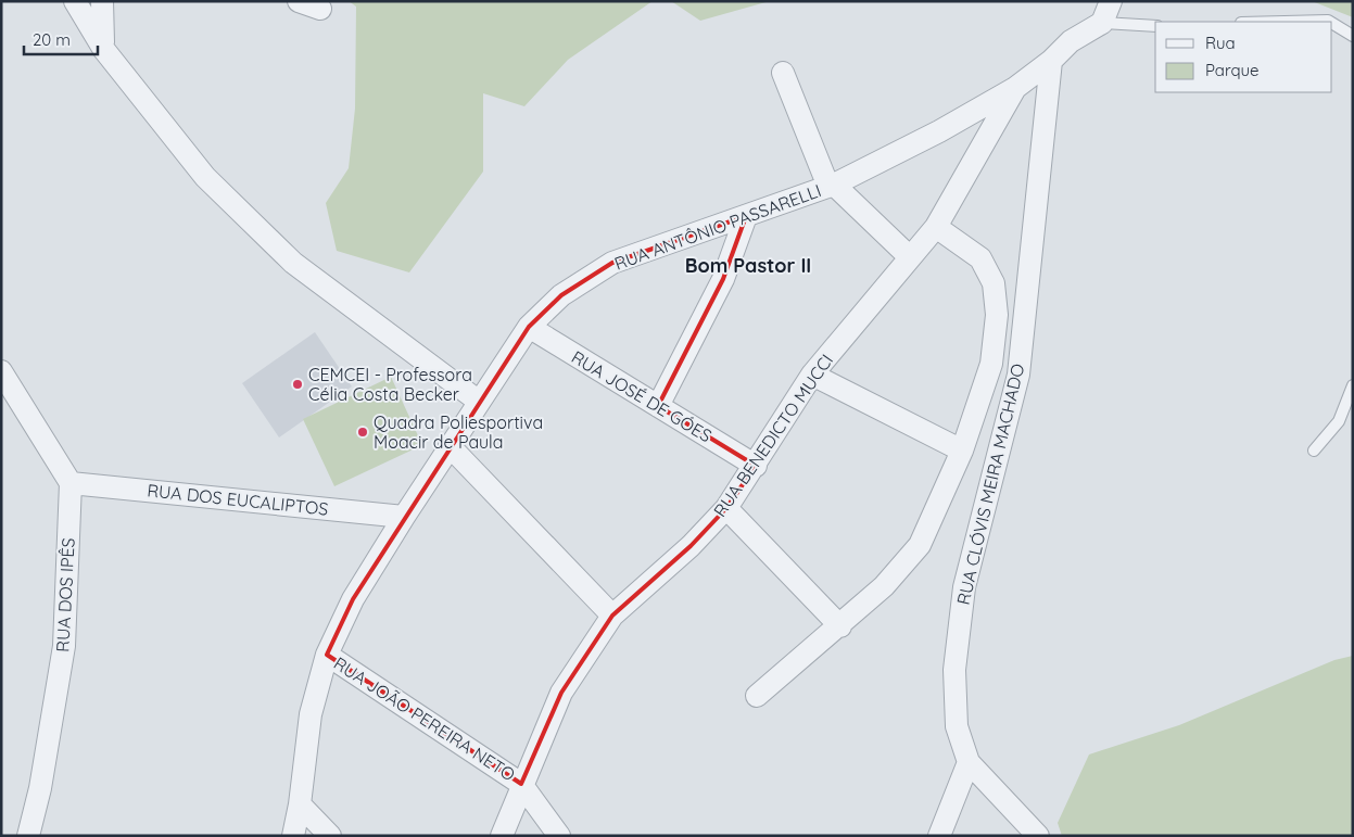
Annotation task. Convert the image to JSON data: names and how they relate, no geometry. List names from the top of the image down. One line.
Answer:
{"streets":{"street":["RUA ANTÔNIO PASSARELLI","RUA JOSÉ DE GÓES","RUA BENEDICTO MUCCI","RUA CLÓVIS MEIRA MACHADO","RUA DOS EUCALIPTOS","RUA DOS IPÊS","RUA JOÃO PEREIRA NETO"]},"crossings":[["RUA ANTÔNIO PASSARELLI","RUA JOSÉ DE GÓES"],["RUA ANTÔNIO PASSARELLI","RUA BENEDICTO MUCCI"],["RUA ANTÔNIO PASSARELLI","RUA CLÓVIS MEIRA MACHADO"],["RUA ANTÔNIO PASSARELLI","RUA DOS EUCALIPTOS"],["RUA ANTÔNIO PASSARELLI","RUA JOÃO PEREIRA NETO"],["RUA JOSÉ DE GÓES","RUA BENEDICTO MUCCI"],["RUA BENEDICTO MUCCI","RUA JOÃO PEREIRA NETO"],["RUA DOS EUCALIPTOS","RUA DOS IPÊS"]],"districts":["Bom Pastor II"],"places":["CEMCEI - Professora Célia Costa Becker","Quadra Poliesportiva Moacir de Paula"],"legend":["Rua","Parque"],"scale_bar":"20 m"}
